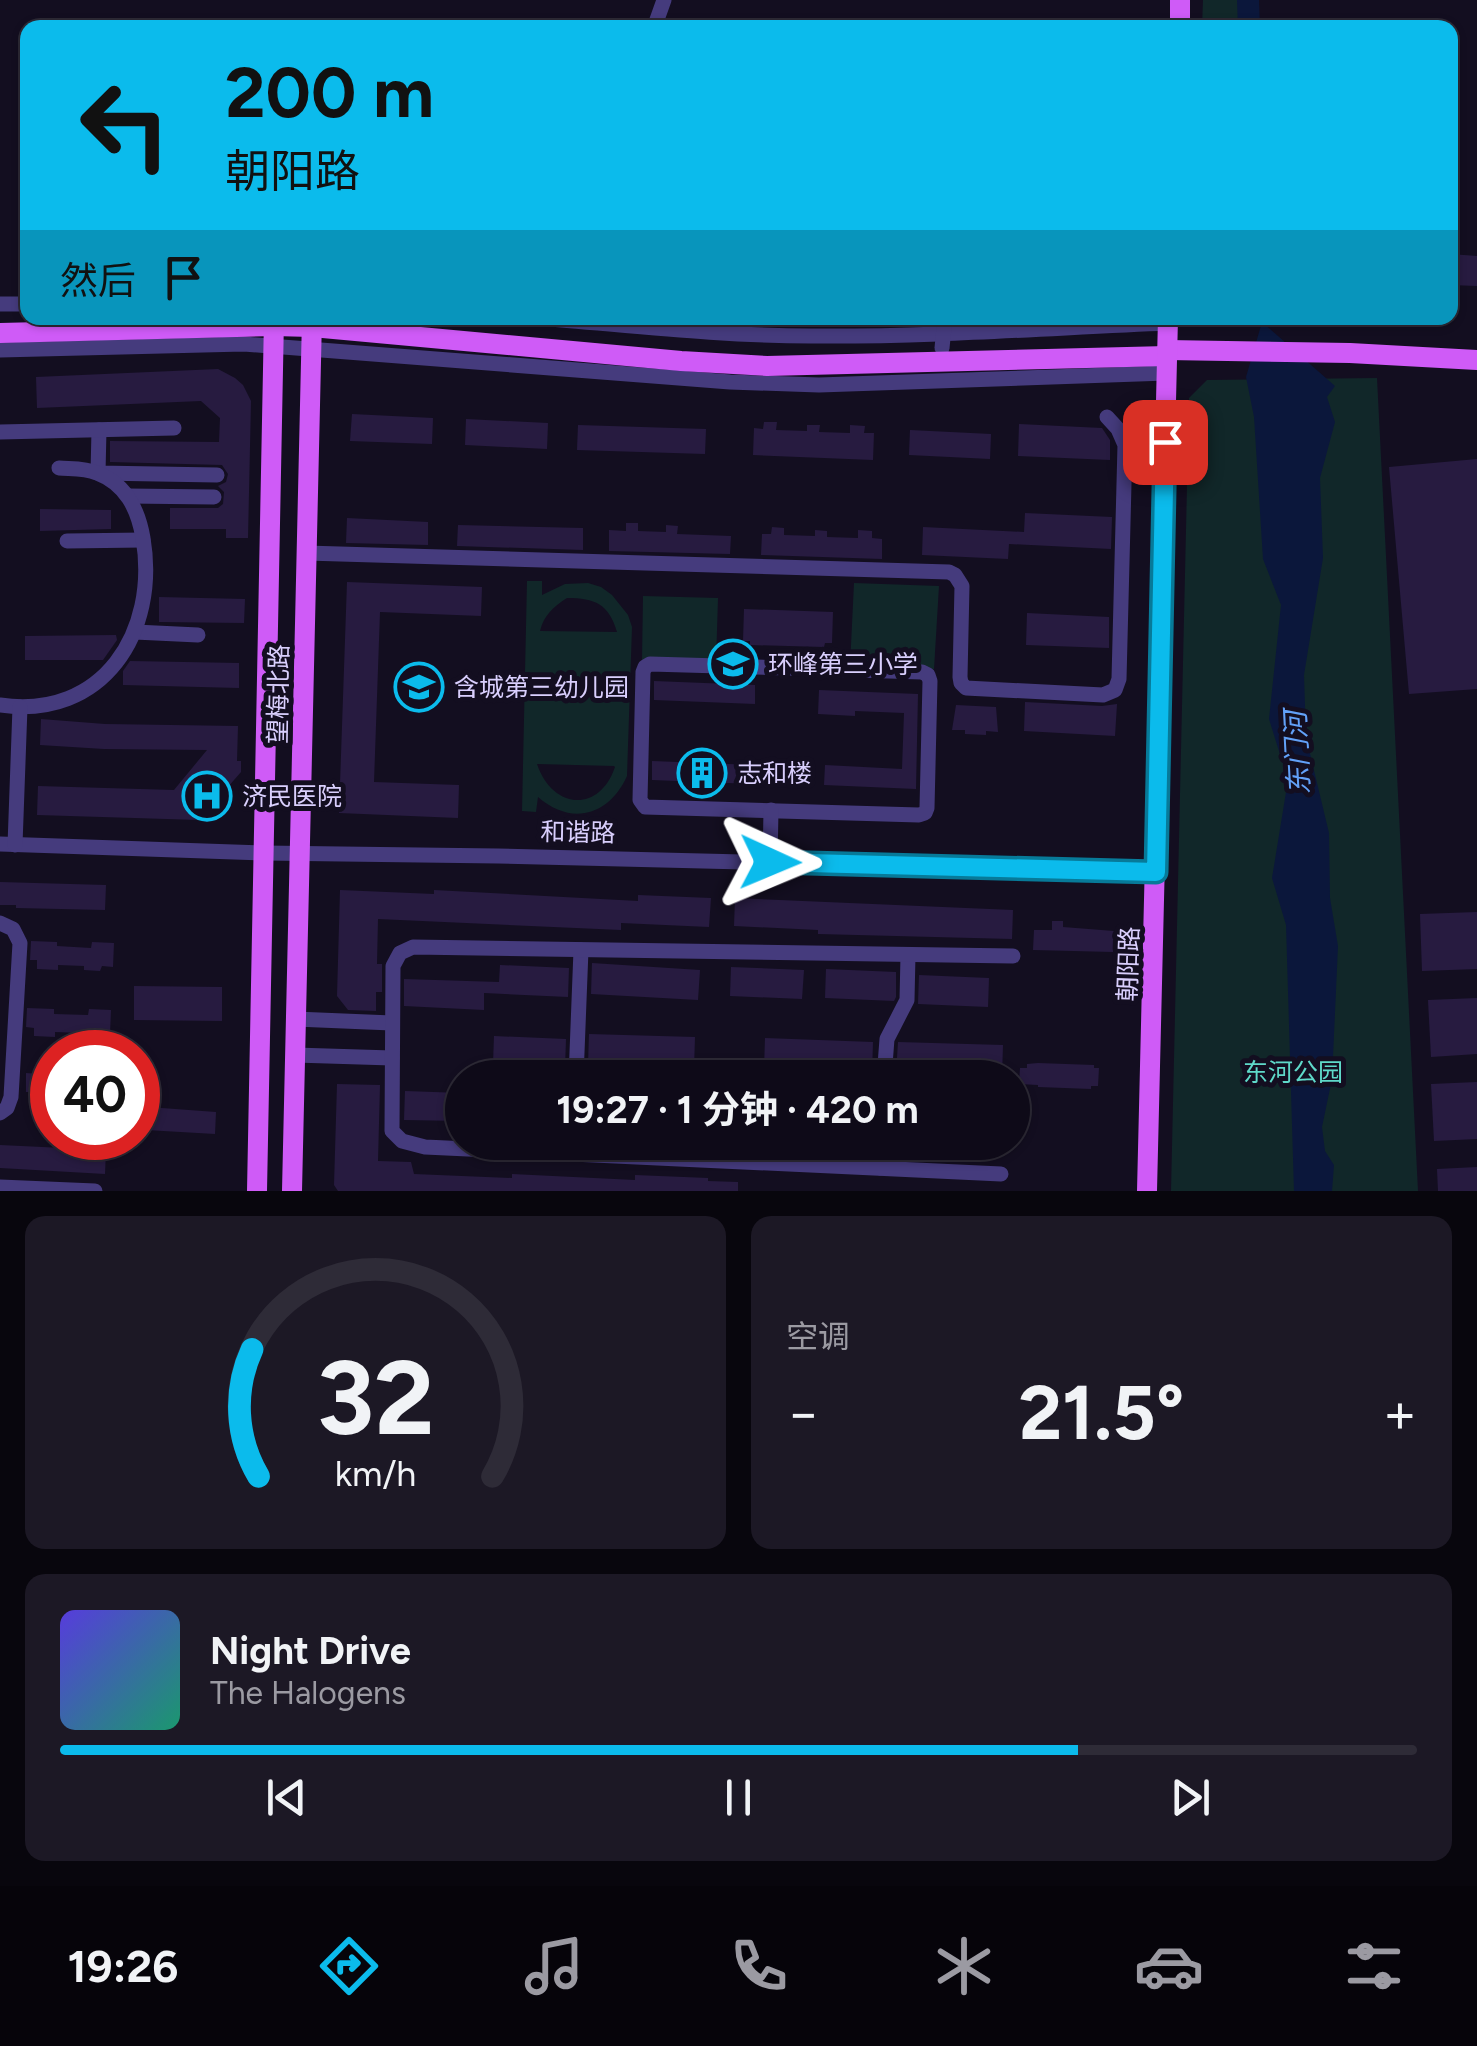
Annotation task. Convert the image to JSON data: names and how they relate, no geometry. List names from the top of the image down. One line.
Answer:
{"streets":{"main road":["望梅北路","朝阳路"],"street":["和谐路"]},"crossings":[["望梅北路","和谐路"],["和谐路","朝阳路"]],"water":["东门河"],"parks":["东河公园"],"places":{"school or university":["环峰第三小学","含城第三幼儿园"],"building":["志和楼"],"hospital":["济民医院"]},"page":{"turn":["200 m","朝阳路"],"then":"然后","limit":"40","trip":"19:27 · 1 分钟 · 420 m","tile":"空调","heat":["−","21.5°","+"],"song":["Night Drive","The Halogens"],"tabs":"19:26","gauge":["32","km/h"]}}
